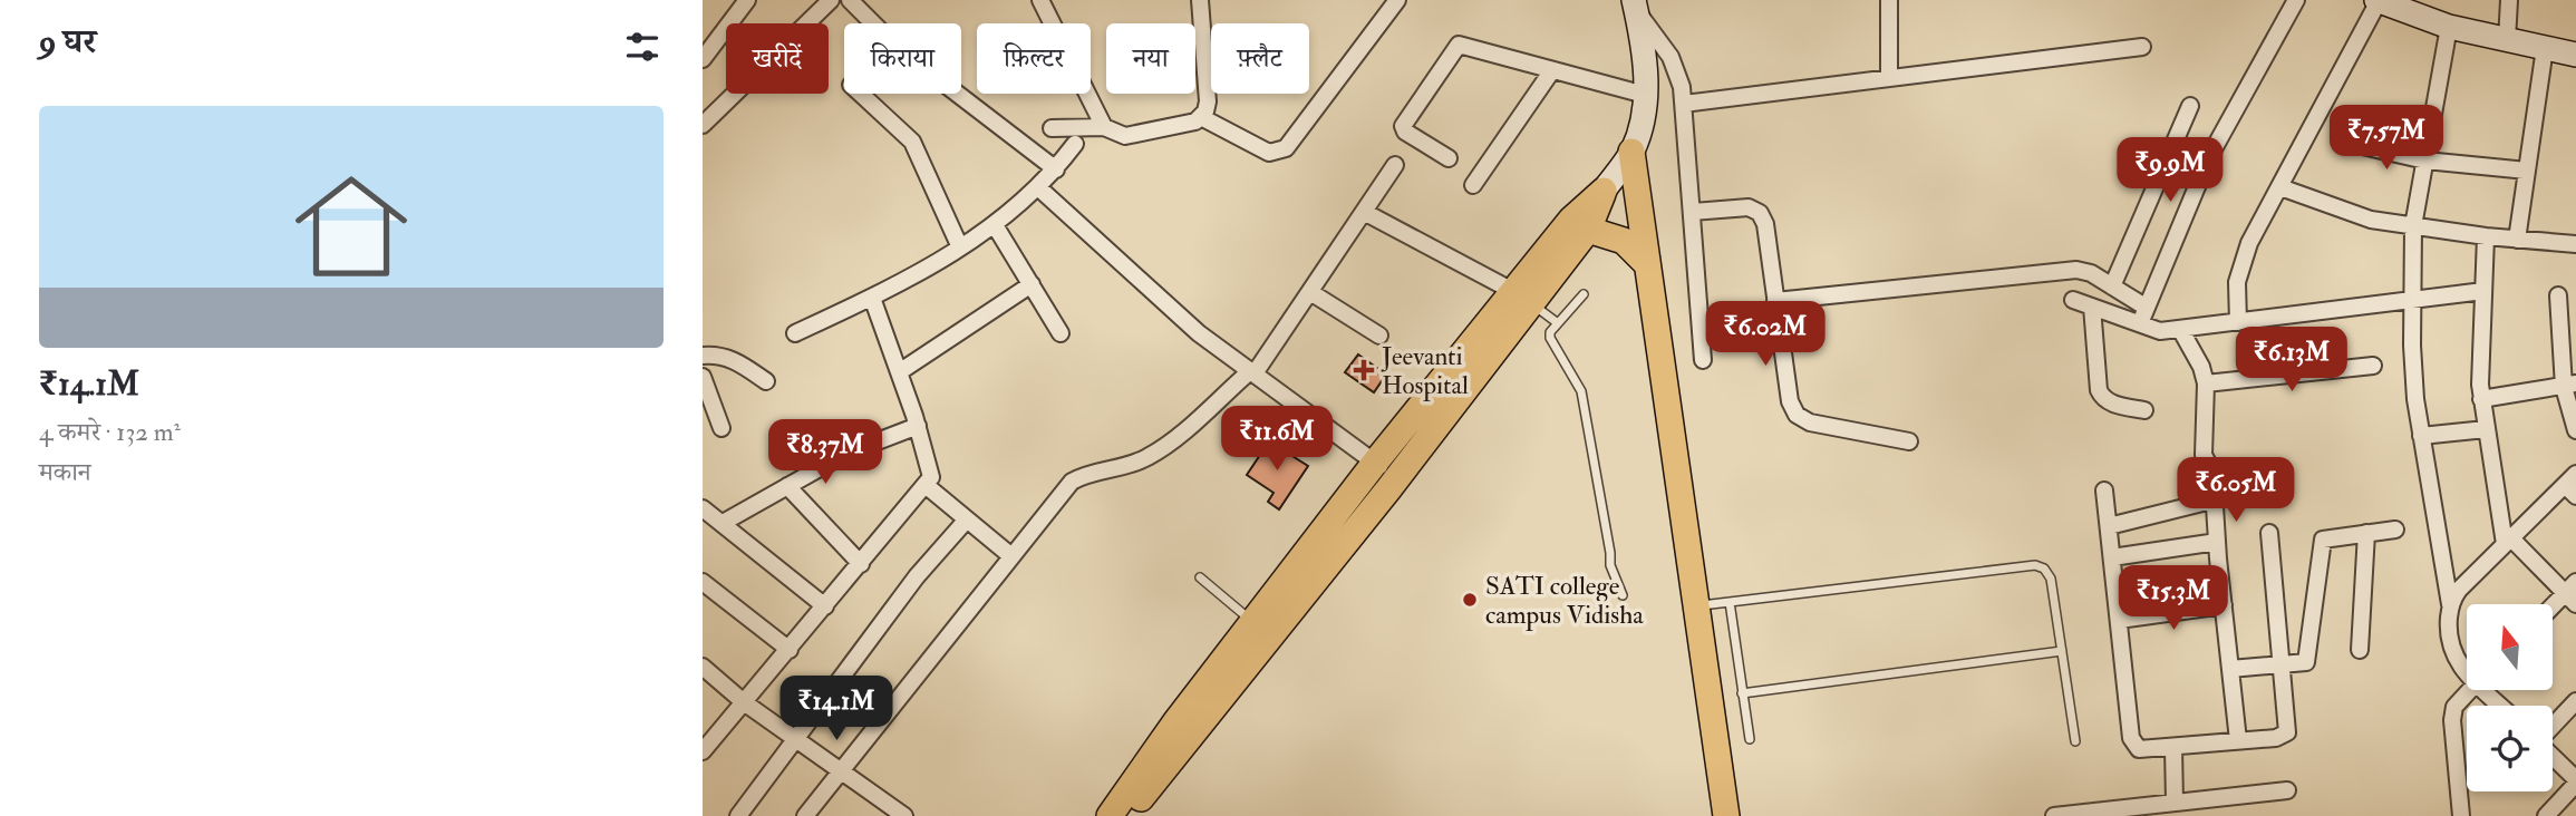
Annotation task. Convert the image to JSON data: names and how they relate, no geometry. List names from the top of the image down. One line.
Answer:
{"places":{"health":["Jeevanti Hospital"],"other":["SATI college campus Vidisha"]},"north":"top","page":{"heading":"9 घर","chip":["खरीदें","किराया","फ़िल्टर","नया","फ़्लैट"],"list":[{"name":"₹14.1M","note":"4 कमरे · 132 m² · मकान"}],"price":["₹7.57M","₹9.9M","₹6.02M","₹6.13M","₹11.6M","₹8.37M","₹6.05M","₹15.3M","₹14.1M"]}}
